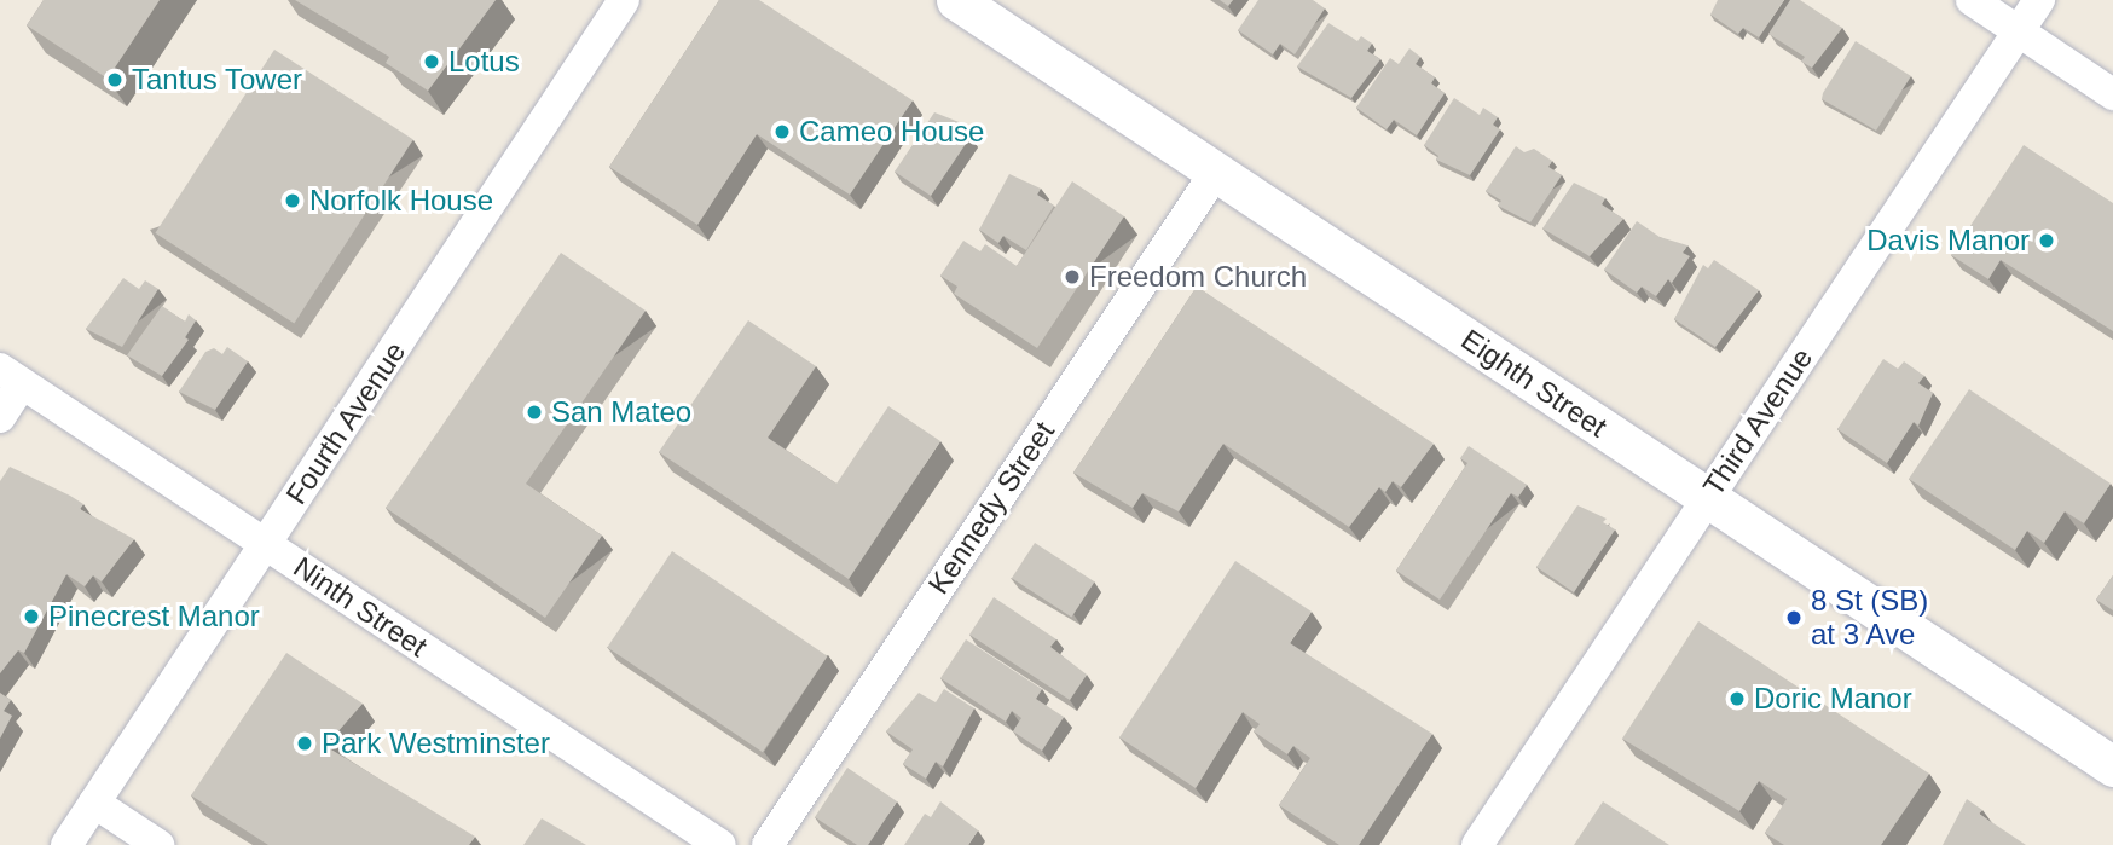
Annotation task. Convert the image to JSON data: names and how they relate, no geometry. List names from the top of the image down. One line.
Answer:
{"streets":{"street":["Eighth Street","Third Avenue","Fourth Avenue","Kennedy Street","Ninth Street"]},"crossings":[["Eighth Street","Third Avenue"],["Eighth Street","Kennedy Street"],["Fourth Avenue","Ninth Street"]],"places":["Lotus","Tantus Tower","Cameo House","Norfolk House","Davis Manor","Freedom Church","San Mateo","Pinecrest Manor","8 St (SB) at 3 Ave","Doric Manor","Park Westminster"]}
